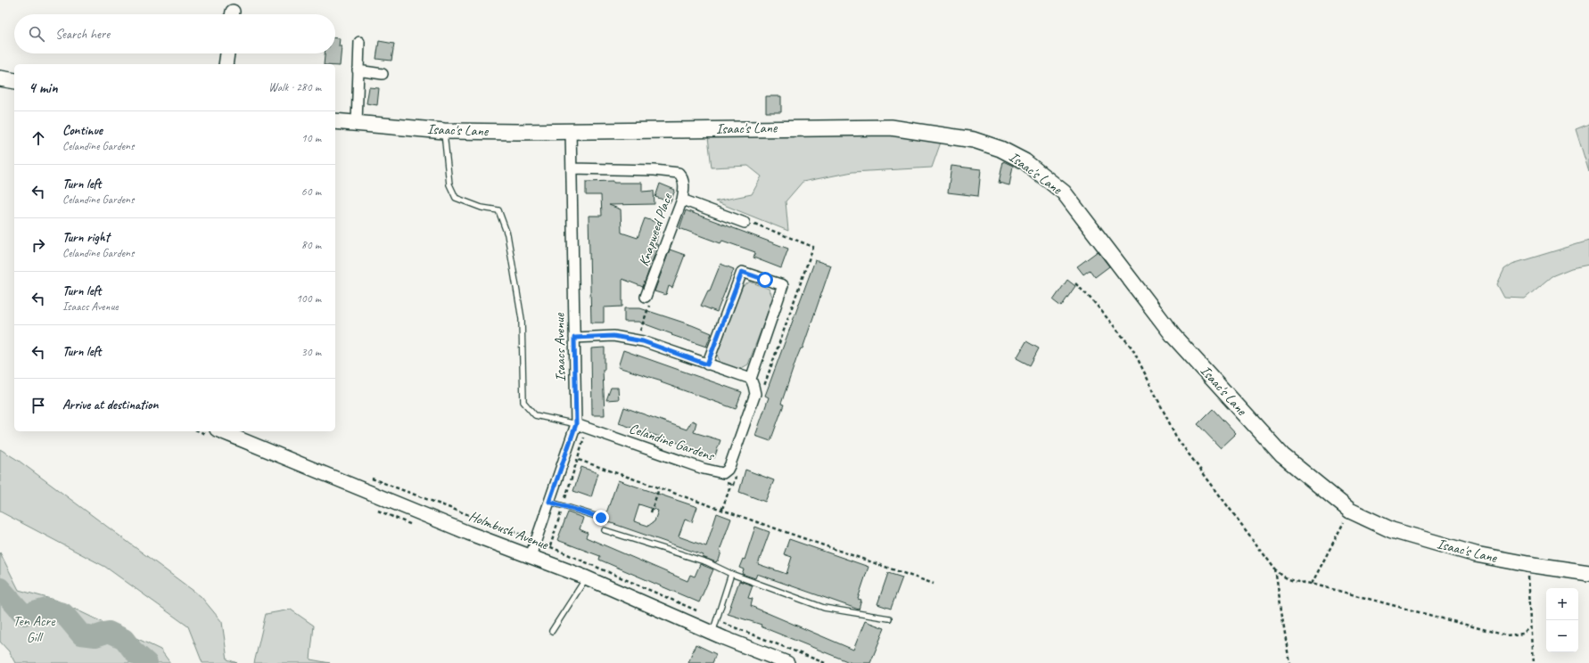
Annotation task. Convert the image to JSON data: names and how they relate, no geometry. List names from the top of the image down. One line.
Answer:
{"streets":{"main road":["Isaac's Lane"],"street":["Knapweed Place","Isaacs Avenue","Celandine Gardens","Holmbush Avenue"]},"crossings":[["Isaac's Lane","Isaacs Avenue"],["Knapweed Place","Isaacs Avenue"],["Isaacs Avenue","Celandine Gardens"],["Isaacs Avenue","Holmbush Avenue"]],"parks":["Ten Acre Gill"],"page":{"search":"Search here","heading":["4 min","Walk · 280 m"],"list":[["Continue","Celandine Gardens","10 m"],["Turn left","Celandine Gardens","60 m"],["Turn right","Celandine Gardens","80 m"],["Turn left","Isaacs Avenue","100 m"],["Turn left","30 m"],"Arrive at destination"],"map_buttons":["+","−"]}}
